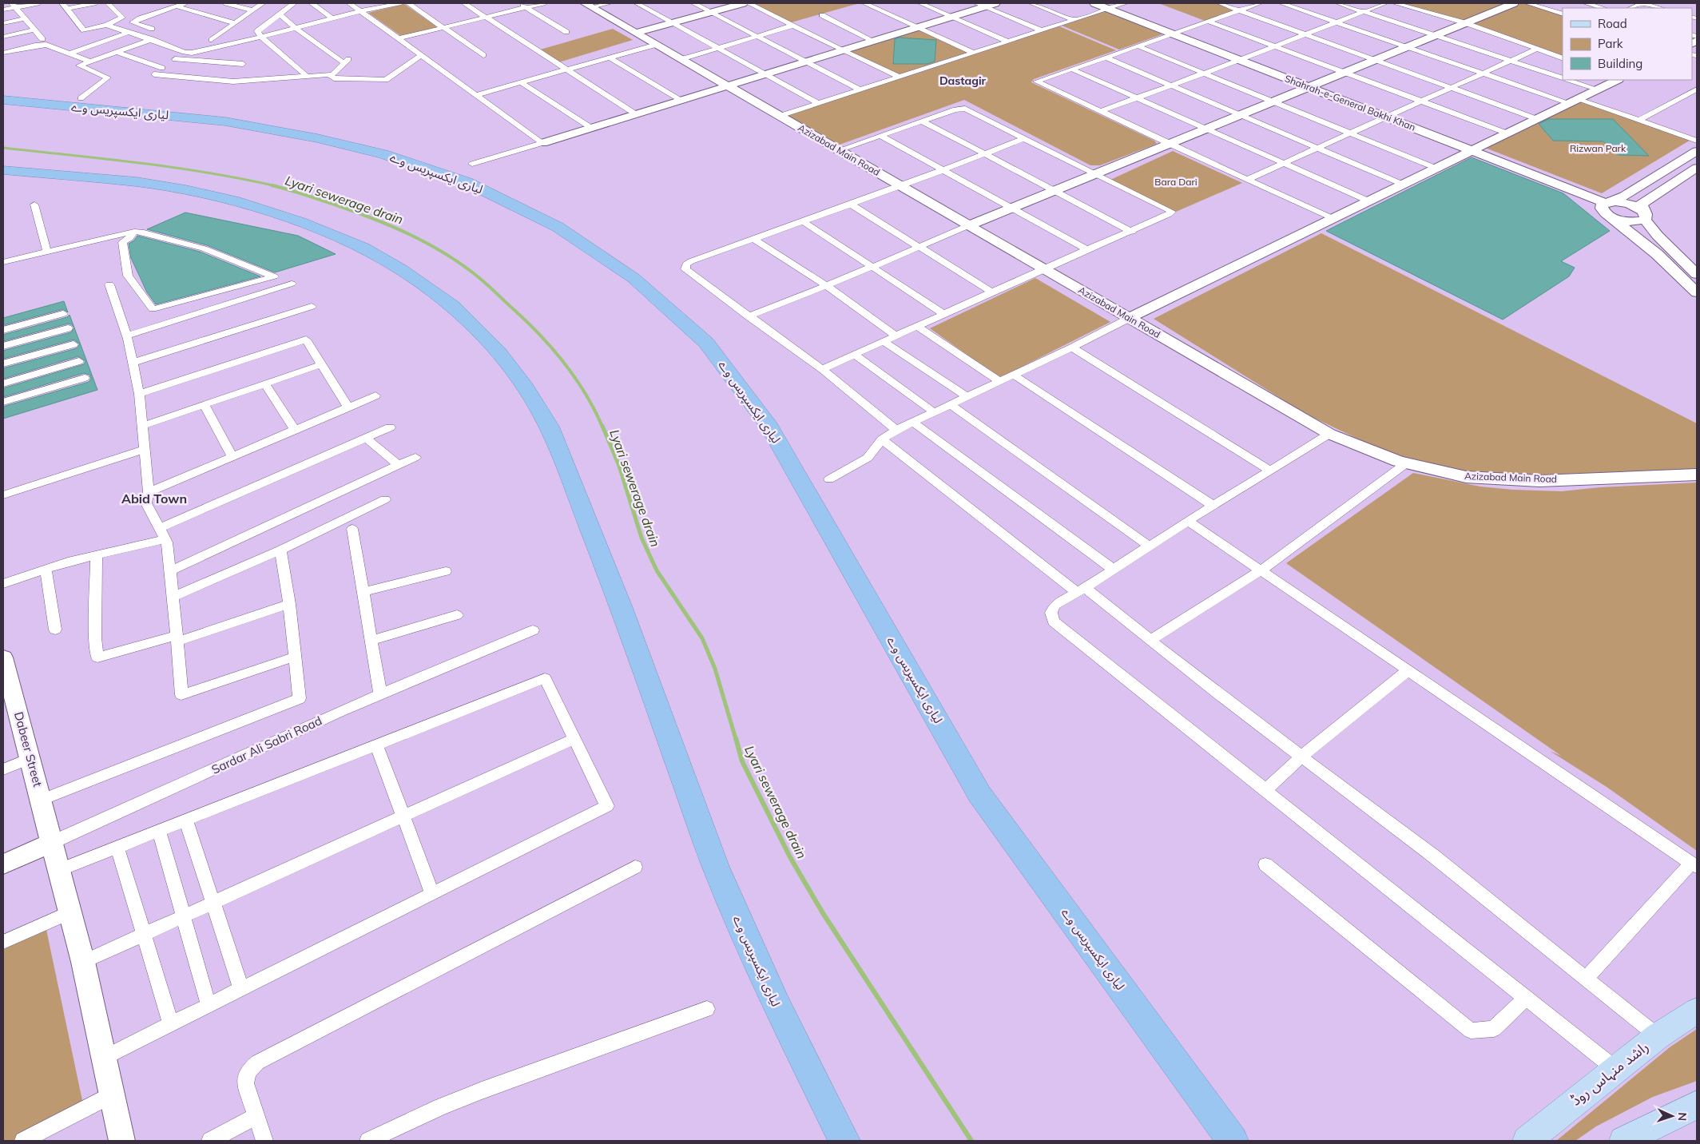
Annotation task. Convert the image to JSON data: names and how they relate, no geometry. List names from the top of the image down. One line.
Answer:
{"streets":{"highway":["لیاری ایکسپریس وے"],"main road":["راشد منہاس روڈ"],"street":["Shahrah-e-General Bakhi Khan","Azizabad Main Road","Sardar Ali Sabri Road","Dabeer Street"]},"crossings":[["Sardar Ali Sabri Road","Dabeer Street"]],"districts":["Dastagir","Abid Town"],"water":["Lyari sewerage drain"],"parks":["Rizwan Park","Bara Dari"],"legend":["Road","Park","Building"],"north":"right"}
